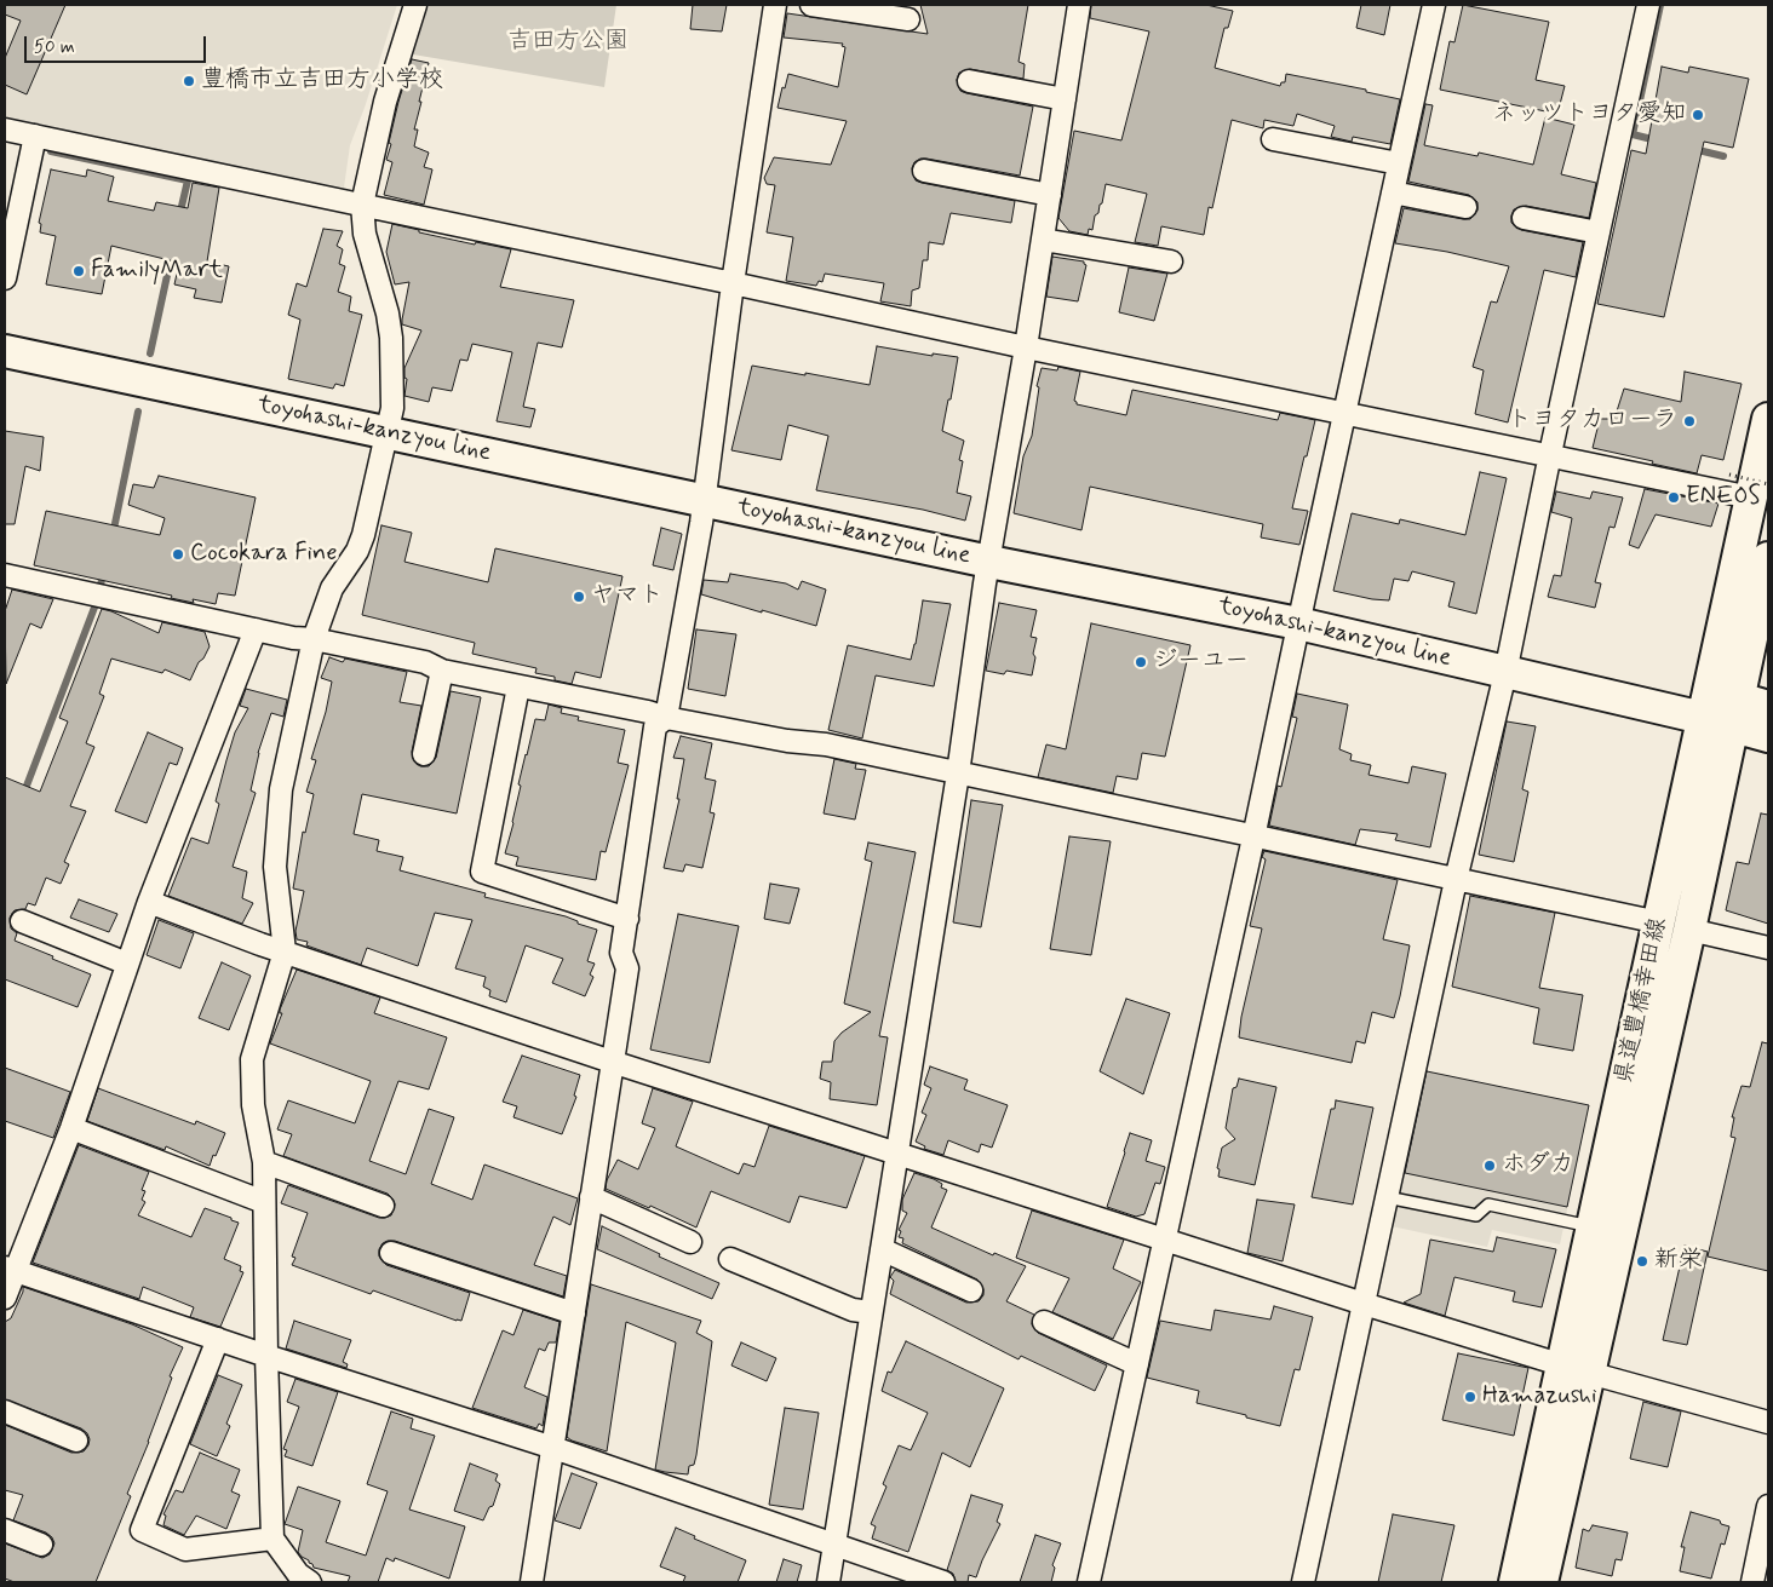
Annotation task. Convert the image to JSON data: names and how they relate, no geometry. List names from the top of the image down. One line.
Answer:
{"streets":{"main road":["toyohashi-kanzyou line","県道豊橋幸田線"]},"crossings":[["toyohashi-kanzyou line","県道豊橋幸田線"]],"parks":["吉田方公園"],"places":["豊橋市立吉田方小学校","ネッツトヨタ愛知","FamilyMart","トヨタカローラ","ENEOS","Cocokara Fine","ヤマト","ジーユー","ホダカ","新栄","Hamazushi"],"scale_bar":"50 m"}
